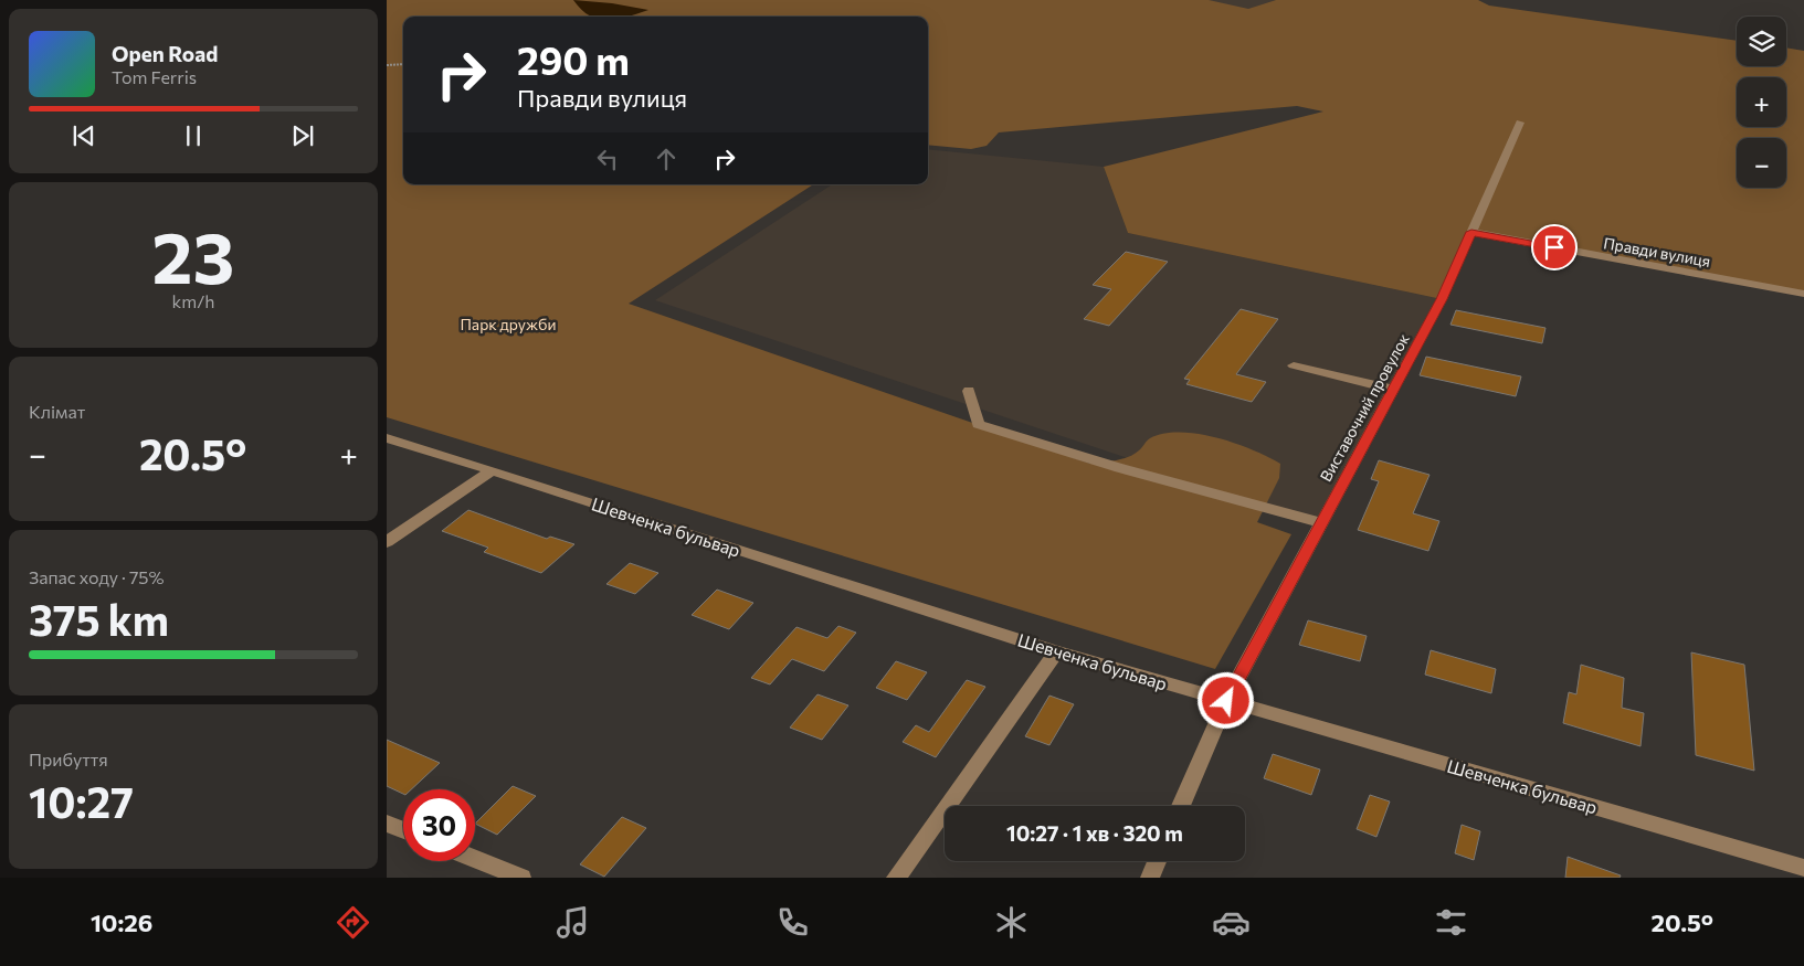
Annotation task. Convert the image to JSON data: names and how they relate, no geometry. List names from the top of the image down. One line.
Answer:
{"streets":{"street":["Правди вулиця","Виставочний провулок","Шевченка бульвар"]},"crossings":[["Правди вулиця","Виставочний провулок"],["Виставочний провулок","Шевченка бульвар"]],"parks":["Парк дружби"],"page":{"map_buttons":["+","−"],"turn":["290 m","Правди вулиця"],"song":["Open Road","Tom Ferris"],"tile":[["23","km/h"],"Клімат",["Запас ходу · 75%","375 km"],["Прибуття","10:27"]],"heat":["−","20.5°","+"],"limit":"30","trip":"10:27 · 1 хв · 320 m","tabs":["10:26","20.5°"]}}
